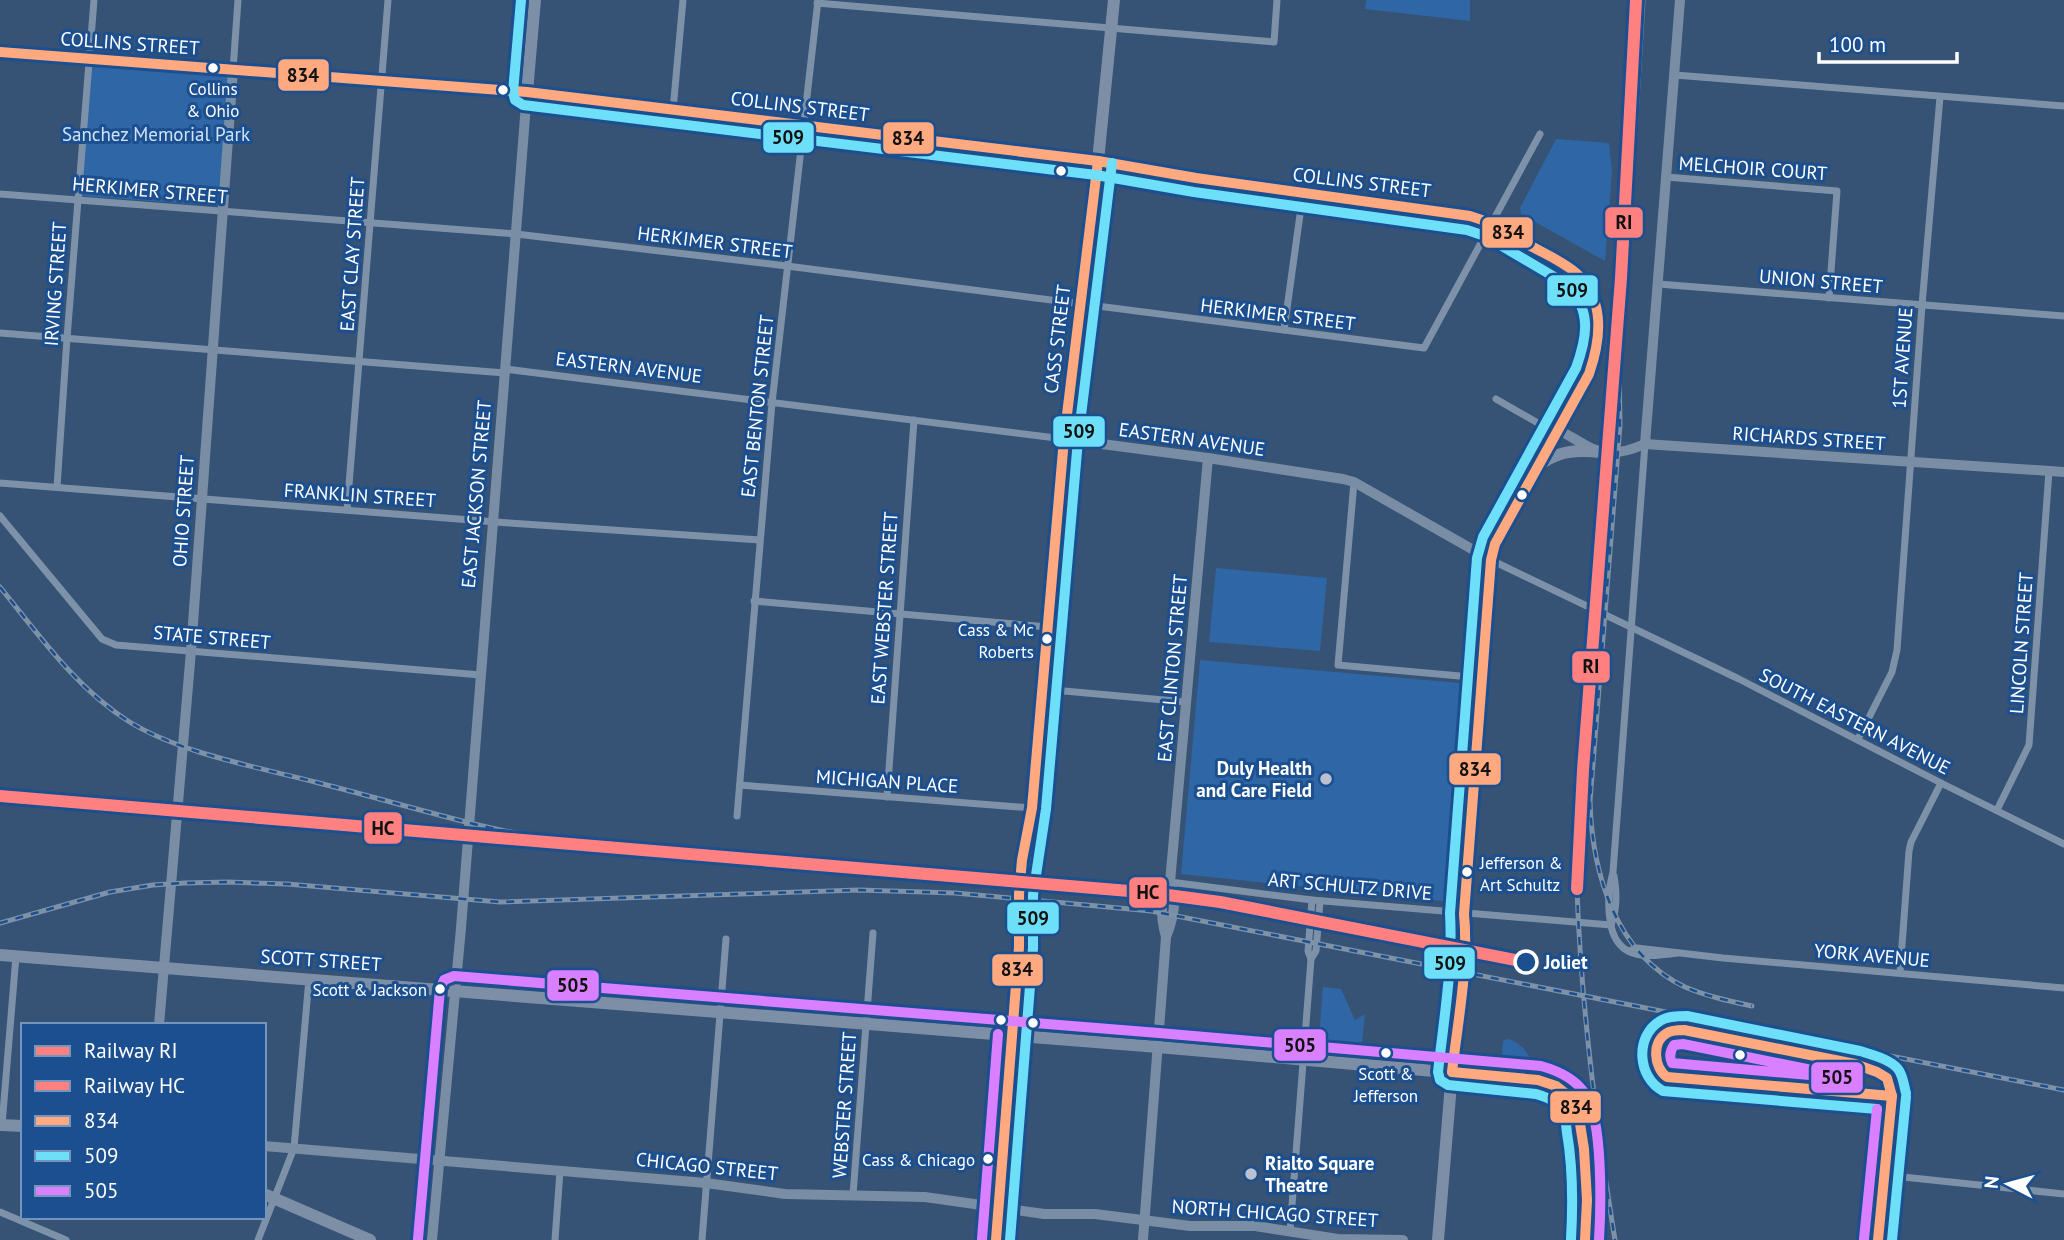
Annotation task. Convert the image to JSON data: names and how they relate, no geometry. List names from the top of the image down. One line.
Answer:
{"streets":{"main road":["COLLINS STREET","CASS STREET","EAST JACKSON STREET","SCOTT STREET"],"street":["MELCHOIR COURT","HERKIMER STREET","EAST CLAY STREET","UNION STREET","IRVING STREET","1ST AVENUE","EASTERN AVENUE","EAST BENTON STREET","RICHARDS STREET","FRANKLIN STREET","OHIO STREET","EAST WEBSTER STREET","STATE STREET","LINCOLN STREET","EAST CLINTON STREET","SOUTH EASTERN AVENUE","MICHIGAN PLACE","ART SCHULTZ DRIVE","YORK AVENUE","WEBSTER STREET","CHICAGO STREET","NORTH CHICAGO STREET"]},"crossings":[["COLLINS STREET","HERKIMER STREET"],["COLLINS STREET","EAST CLAY STREET"],["COLLINS STREET","IRVING STREET"],["COLLINS STREET","CASS STREET"],["COLLINS STREET","EAST BENTON STREET"],["COLLINS STREET","EAST JACKSON STREET"],["COLLINS STREET","OHIO STREET"],["MELCHOIR COURT","UNION STREET"],["HERKIMER STREET","EAST CLAY STREET"],["HERKIMER STREET","IRVING STREET"],["HERKIMER STREET","CASS STREET"],["HERKIMER STREET","EAST BENTON STREET"],["HERKIMER STREET","EAST JACKSON STREET"],["HERKIMER STREET","OHIO STREET"],["EAST CLAY STREET","EASTERN AVENUE"],["EAST CLAY STREET","FRANKLIN STREET"],["UNION STREET","1ST AVENUE"],["IRVING STREET","EASTERN AVENUE"],["IRVING STREET","FRANKLIN STREET"],["CASS STREET","EASTERN AVENUE"],["CASS STREET","MICHIGAN PLACE"],["CASS STREET","SCOTT STREET"],["CASS STREET","CHICAGO STREET"],["1ST AVENUE","RICHARDS STREET"],["1ST AVENUE","SOUTH EASTERN AVENUE"],["EASTERN AVENUE","EAST BENTON STREET"],["EASTERN AVENUE","EAST JACKSON STREET"],["EASTERN AVENUE","OHIO STREET"],["EASTERN AVENUE","EAST WEBSTER STREET"],["EASTERN AVENUE","EAST CLINTON STREET"],["EASTERN AVENUE","SOUTH EASTERN AVENUE"],["EAST BENTON STREET","FRANKLIN STREET"],["EAST BENTON STREET","MICHIGAN PLACE"],["RICHARDS STREET","LINCOLN STREET"],["EAST JACKSON STREET","FRANKLIN STREET"],["EAST JACKSON STREET","STATE STREET"],["EAST JACKSON STREET","SCOTT STREET"],["EAST JACKSON STREET","CHICAGO STREET"],["FRANKLIN STREET","OHIO STREET"],["OHIO STREET","STATE STREET"],["OHIO STREET","SCOTT STREET"],["EAST WEBSTER STREET","MICHIGAN PLACE"],["LINCOLN STREET","SOUTH EASTERN AVENUE"],["EAST CLINTON STREET","ART SCHULTZ DRIVE"],["EAST CLINTON STREET","SCOTT STREET"],["EAST CLINTON STREET","CHICAGO STREET"],["EAST CLINTON STREET","NORTH CHICAGO STREET"],["ART SCHULTZ DRIVE","YORK AVENUE"],["SCOTT STREET","WEBSTER STREET"],["WEBSTER STREET","CHICAGO STREET"],["CHICAGO STREET","NORTH CHICAGO STREET"]],"parks":["Sanchez Memorial Park"],"places":["Collins & Ohio","Cass & Mc Roberts","Duly Health and Care Field","Jefferson & Art Schultz","Joliet","Scott & Jackson","Scott & Jefferson","Cass & Chicago","Rialto Square Theatre"],"lines":["rail line RI","transit line 509","transit line 834","rail line HC","transit line 505"],"legend":["Railway RI","Railway HC","834","509","505"],"scale_bar":"100 m","north":"left"}
